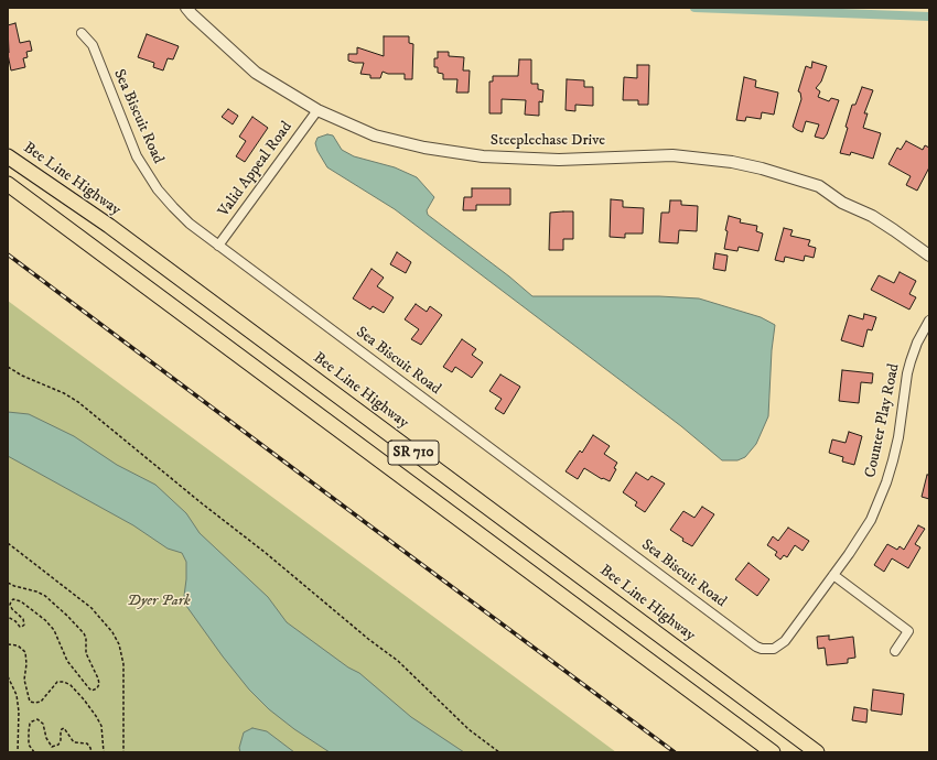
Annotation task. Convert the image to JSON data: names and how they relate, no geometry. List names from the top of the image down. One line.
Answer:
{"streets":{"highway":["Bee Line Highway","SR 710"],"street":["Sea Biscuit Road","Steeplechase Drive","Valid Appeal Road","Counter Play Road"]},"crossings":[["Sea Biscuit Road","Valid Appeal Road"],["Sea Biscuit Road","Counter Play Road"],["Steeplechase Drive","Valid Appeal Road"]],"parks":["Dyer Park"]}
